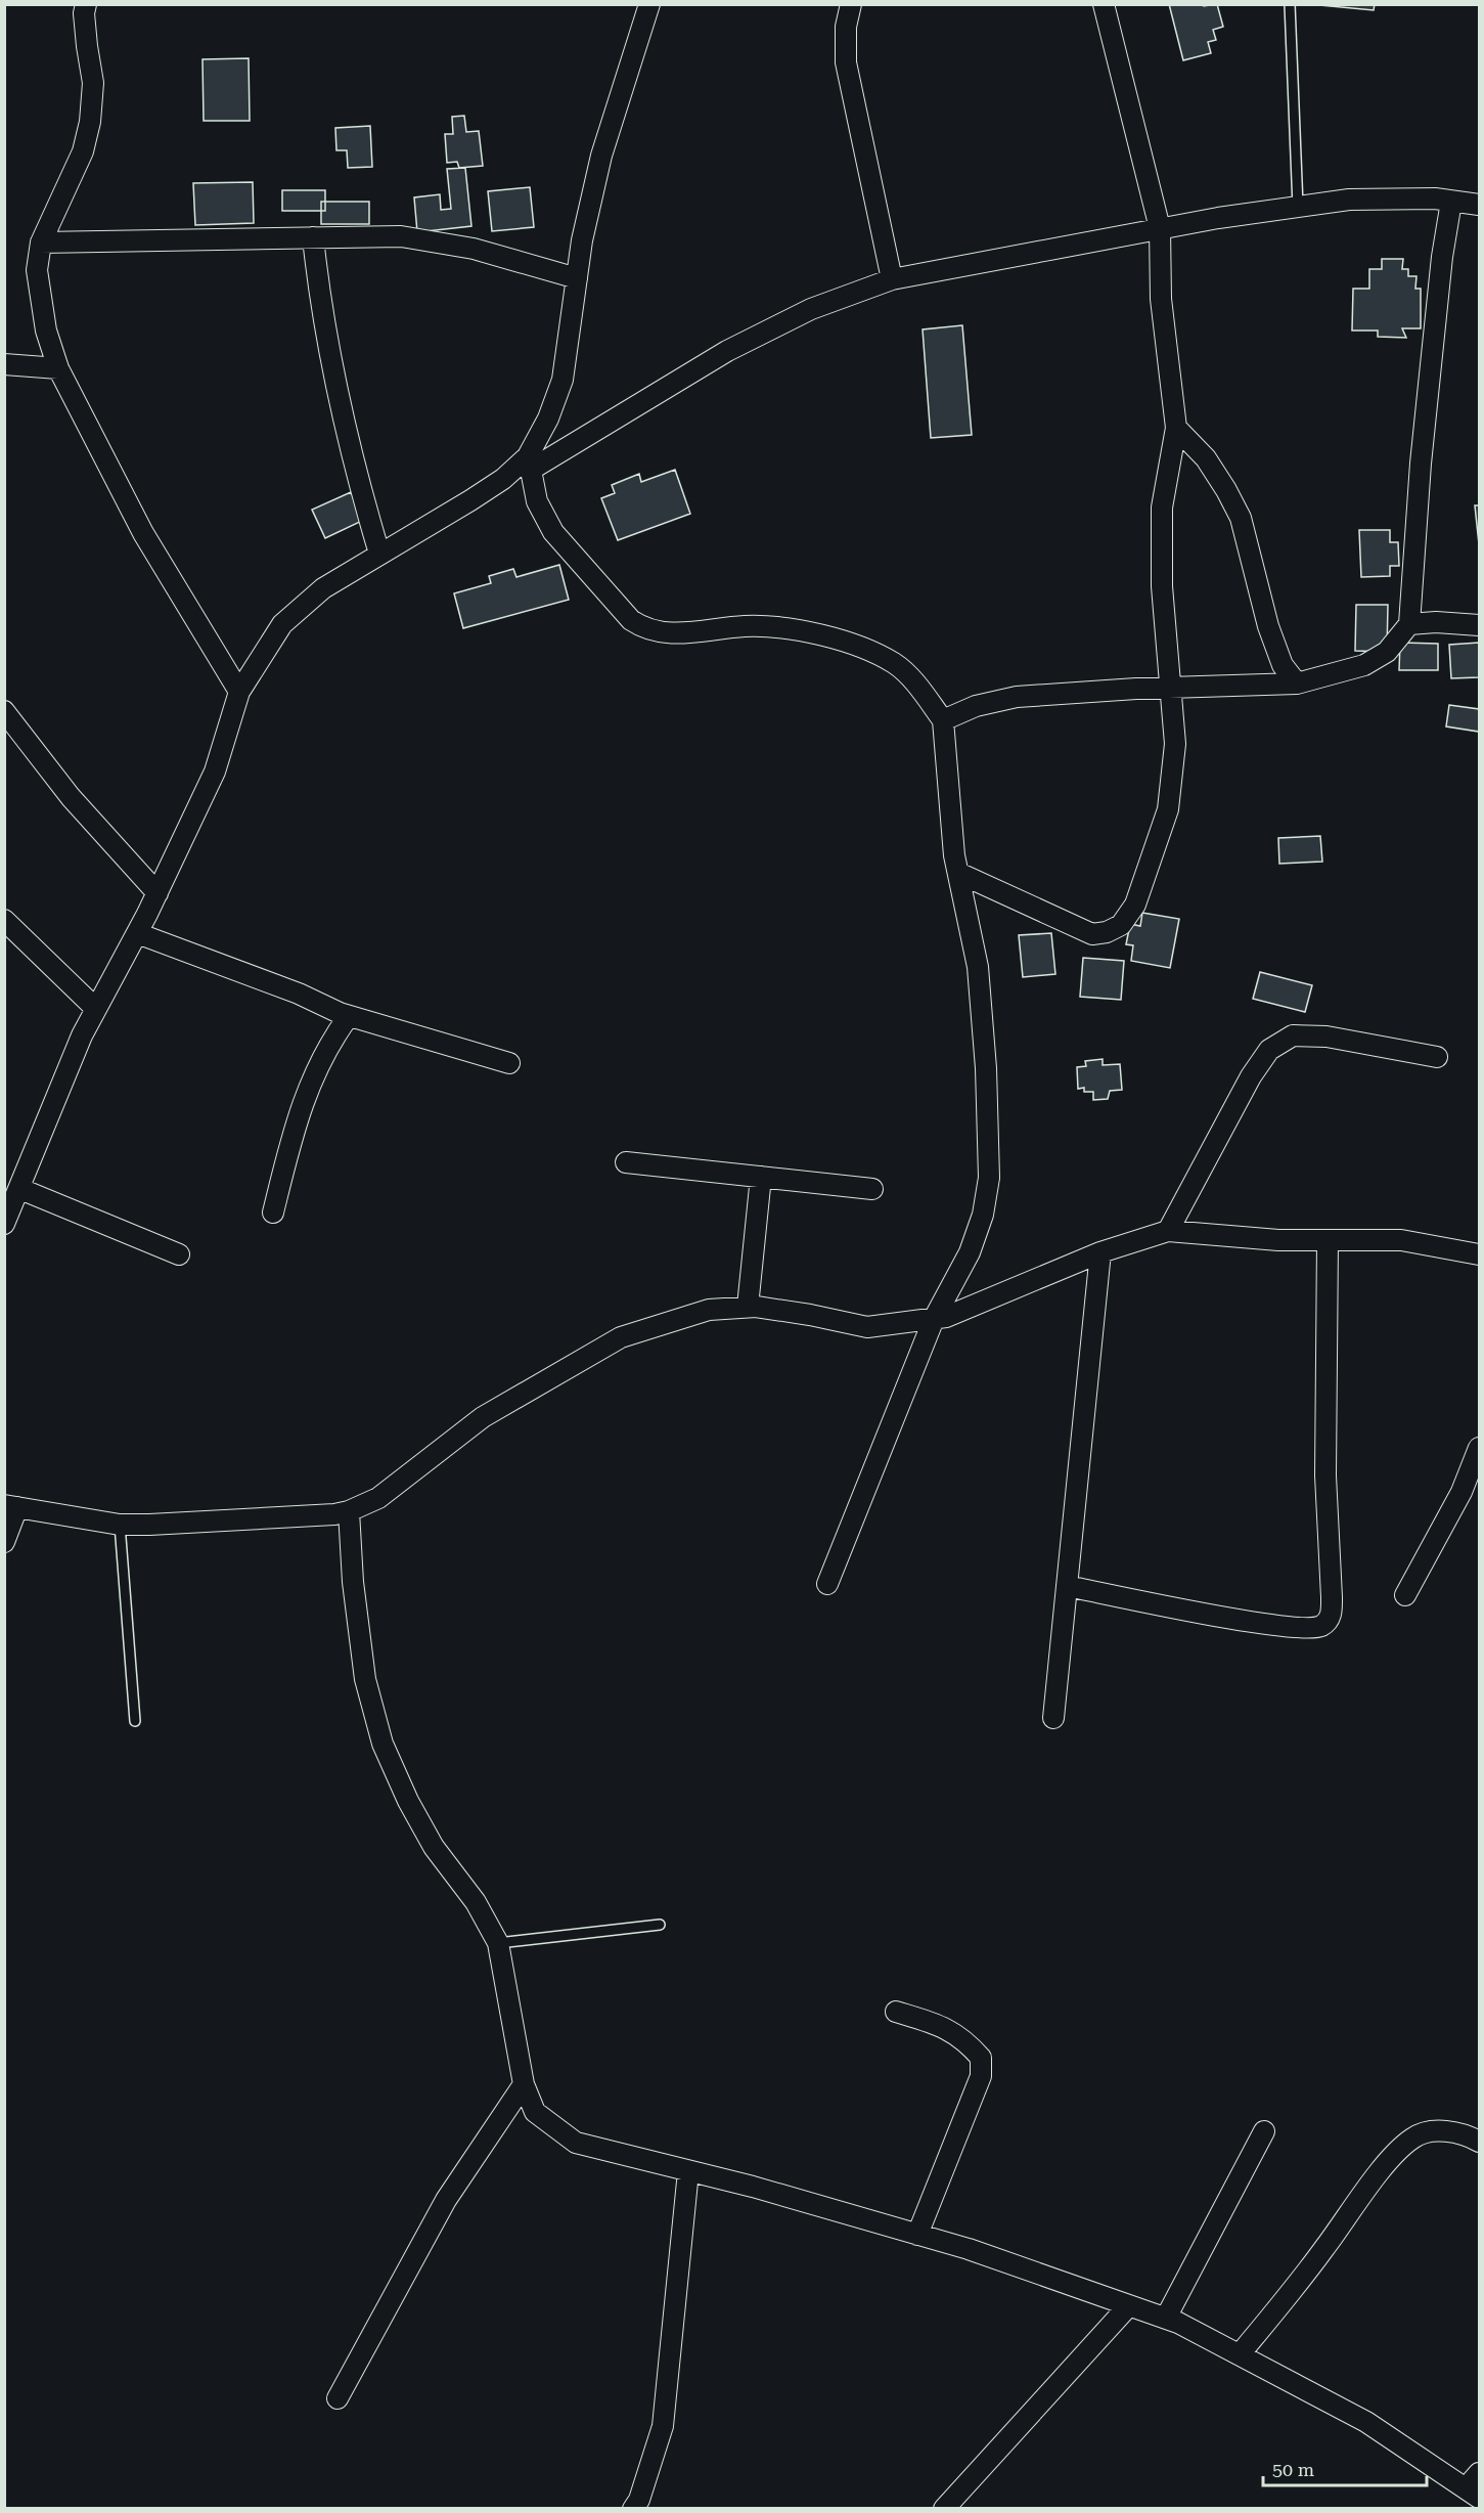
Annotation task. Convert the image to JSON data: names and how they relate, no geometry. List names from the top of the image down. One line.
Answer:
{"scale_bar":"50 m"}
